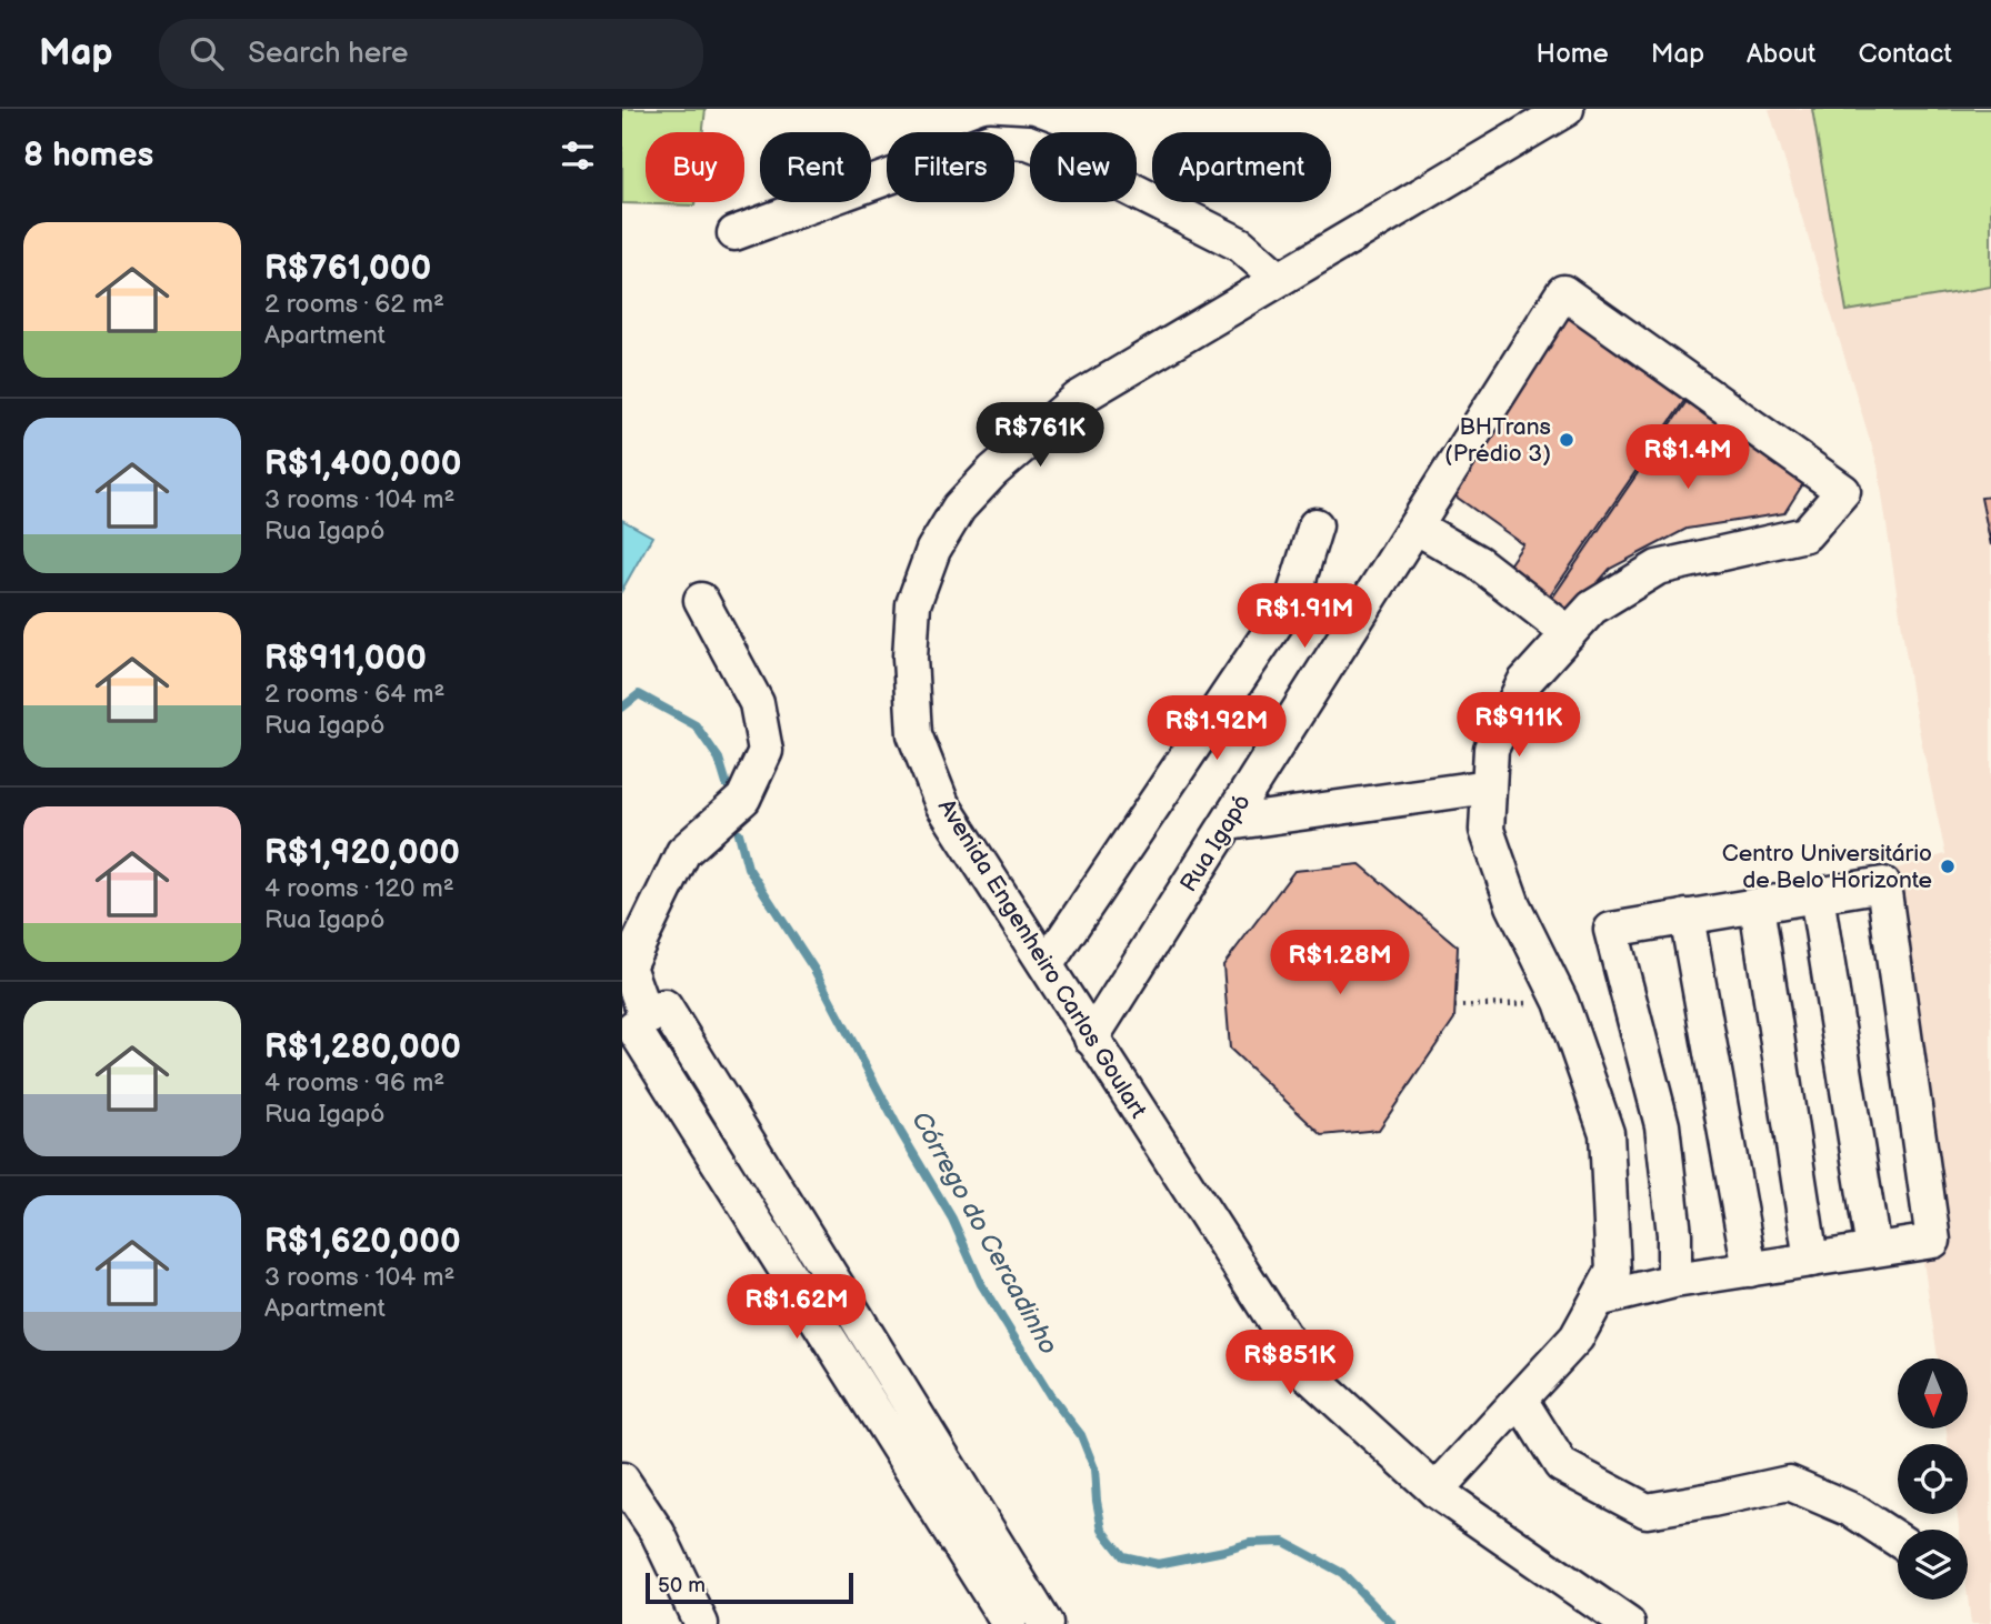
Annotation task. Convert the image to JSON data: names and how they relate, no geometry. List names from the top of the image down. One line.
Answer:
{"streets":{"street":["Rua Igapó","Avenida Engenheiro Carlos Goulart"]},"crossings":[["Rua Igapó","Avenida Engenheiro Carlos Goulart"]],"water":["Córrego do Cercadinho"],"places":["BHTrans (Prédio 3)","Centro Universitário de Belo Horizonte"],"scale_bar":"50 m","north":"bottom","page":{"header":"Map","search":"Search here","nav":["Home","Map","About","Contact"],"heading":"8 homes","chip":["Buy","Rent","Filters","New","Apartment"],"list":[{"name":"R$761,000","note":"2 rooms · 62 m² · Apartment"},{"name":"R$1,400,000","note":"3 rooms · 104 m² · Rua Igapó"},{"name":"R$911,000","note":"2 rooms · 64 m² · Rua Igapó"},{"name":"R$1,920,000","note":"4 rooms · 120 m² · Rua Igapó"},{"name":"R$1,280,000","note":"4 rooms · 96 m² · Rua Igapó"},{"name":"R$1,620,000","note":"3 rooms · 104 m² · Apartment"}],"price":["R$761K","R$1.4M","R$1.91M","R$911K","R$1.92M","R$1.28M","R$1.62M","R$851K"],"scale":"50 m"}}
